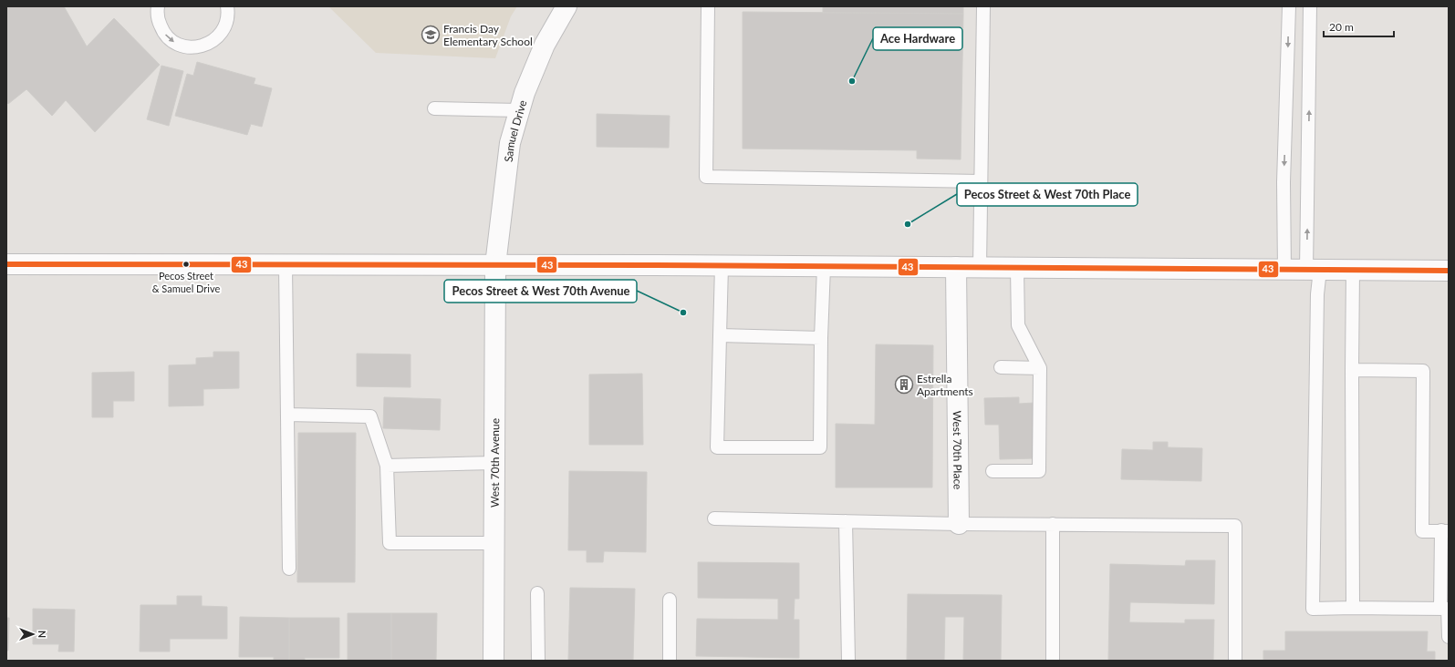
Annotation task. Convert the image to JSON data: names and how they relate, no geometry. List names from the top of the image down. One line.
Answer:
{"streets":{"main road":["Samuel Drive","West 70th Place","West 70th Avenue"]},"crossings":[["Samuel Drive","West 70th Avenue"]],"places":{"school or university":["Francis Day Elementary School"],"other":["Ace Hardware","Pecos Street & West 70th Place","Pecos Street & Samuel Drive","Pecos Street & West 70th Avenue"],"building":["Estrella Apartments"]},"lines":["transit line 43"],"scale_bar":"20 m","north":"right"}
